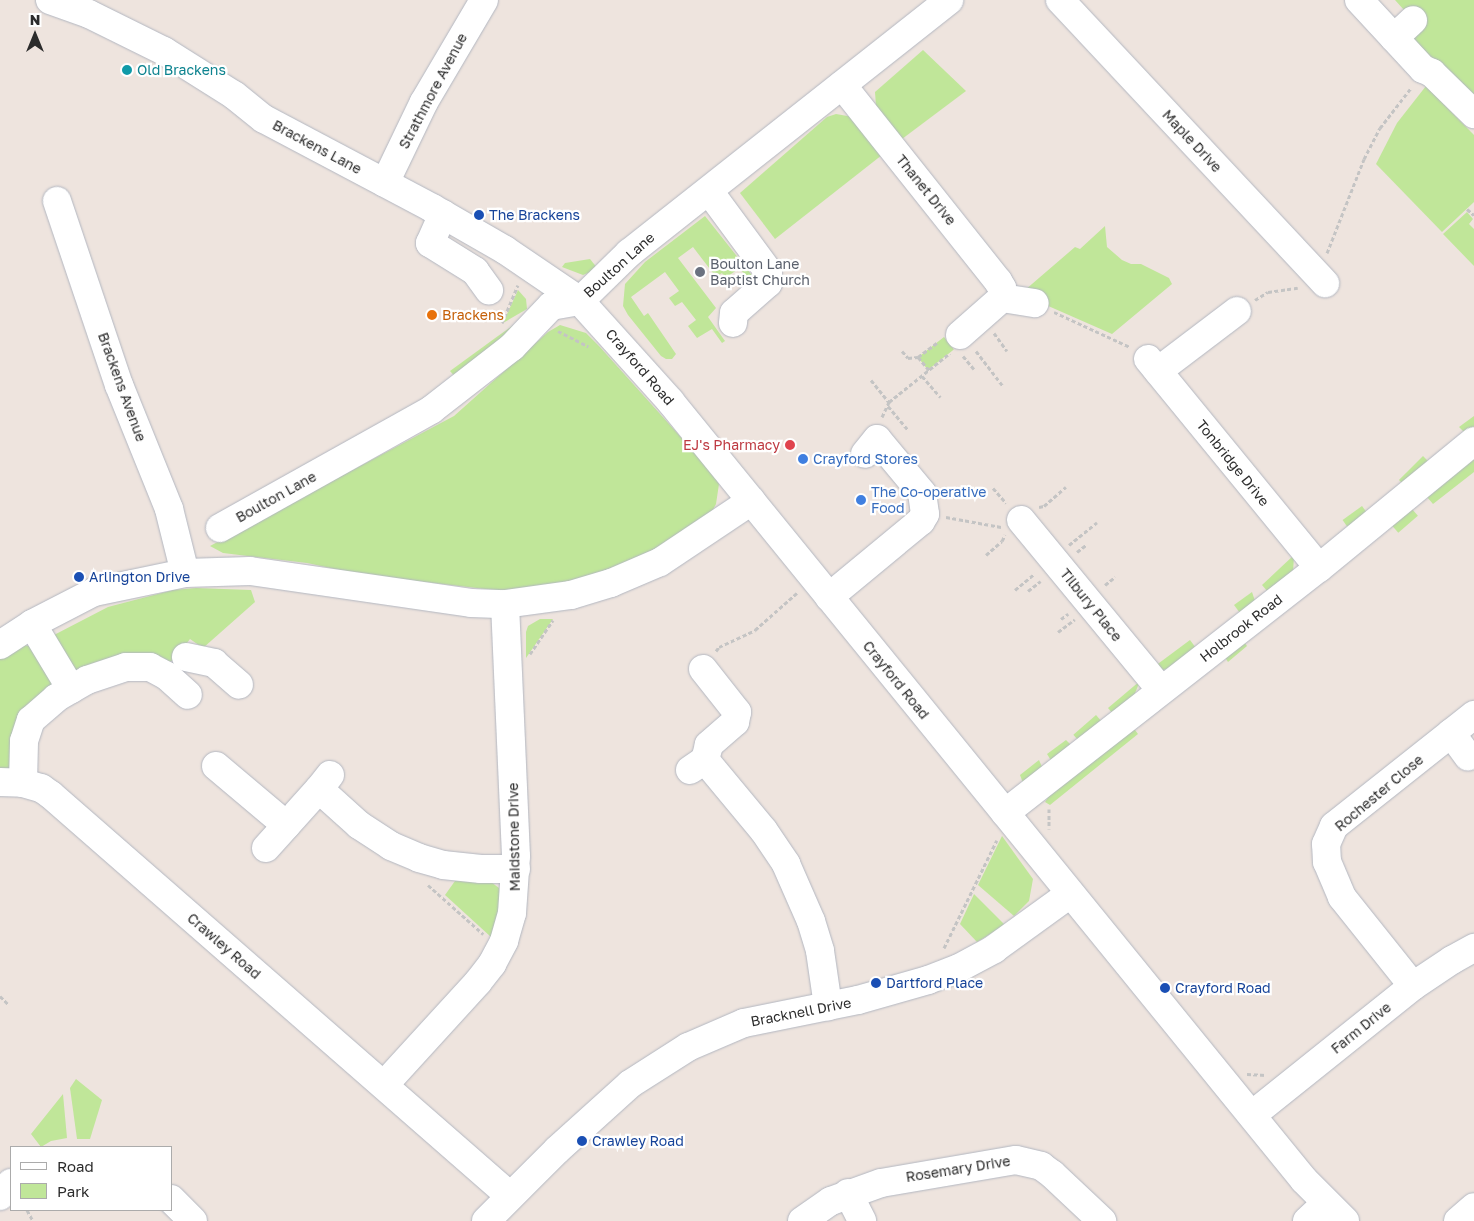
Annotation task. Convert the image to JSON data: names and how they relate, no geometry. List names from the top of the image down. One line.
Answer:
{"streets":{"street":["Strathmore Avenue","Maple Drive","Brackens Lane","Thanet Drive","Boulton Lane","Crayford Road","Brackens Avenue","Tonbridge Drive","Tilbury Place","Holbrook Road","Rochester Close","Maidstone Drive","Crawley Road","Bracknell Drive","Farm Drive","Rosemary Drive"]},"crossings":[["Strathmore Avenue","Brackens Lane"],["Brackens Lane","Boulton Lane"],["Brackens Lane","Crayford Road"],["Thanet Drive","Boulton Lane"],["Boulton Lane","Crayford Road"],["Crayford Road","Holbrook Road"],["Crayford Road","Bracknell Drive"],["Crayford Road","Farm Drive"],["Tonbridge Drive","Holbrook Road"],["Tilbury Place","Holbrook Road"],["Rochester Close","Farm Drive"],["Maidstone Drive","Crawley Road"],["Crawley Road","Bracknell Drive"]],"places":["Old Brackens","The Brackens","Boulton Lane Baptist Church","Brackens","EJ's Pharmacy","Crayford Stores","The Co-operative Food","Arlington Drive","Dartford Place","Crayford Road","Crawley Road"],"legend":["Road","Park"],"north":"top"}
